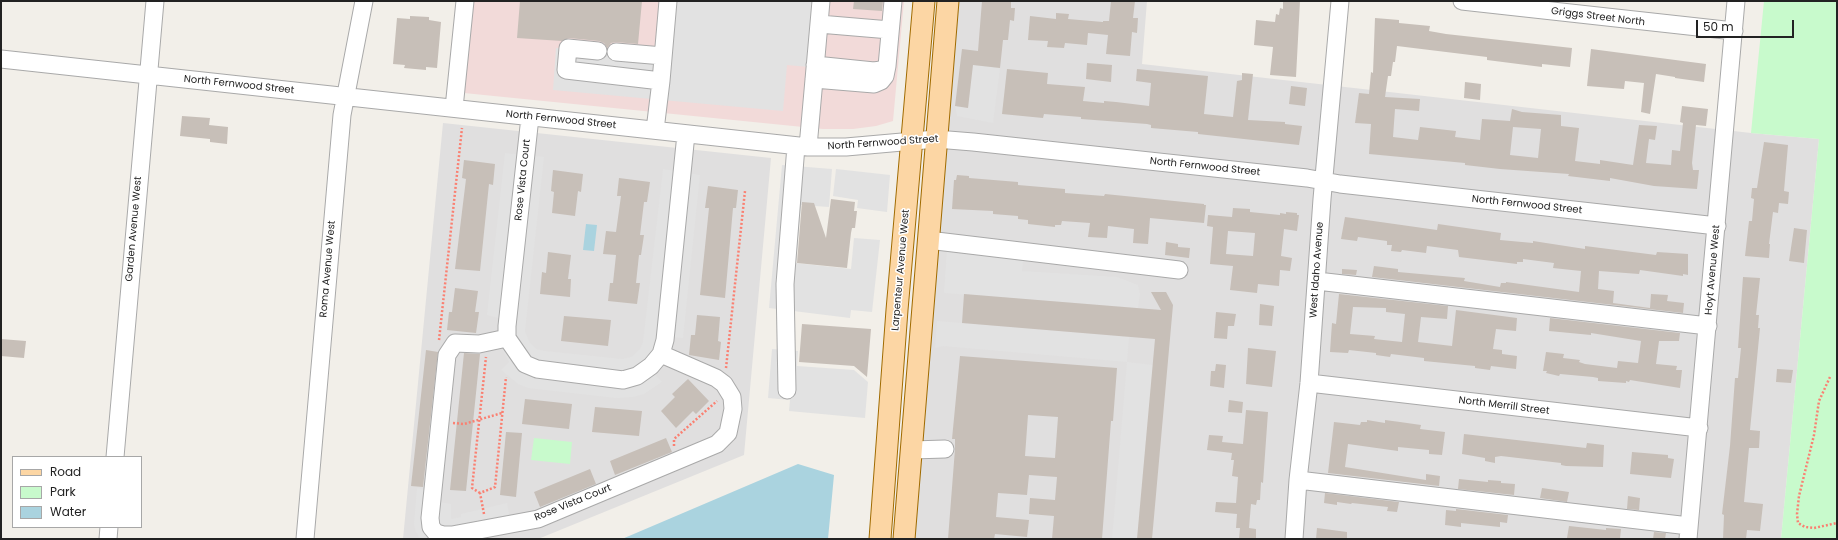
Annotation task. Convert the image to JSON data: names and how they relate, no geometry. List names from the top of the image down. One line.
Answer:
{"streets":{"main road":["Larpenteur Avenue West"],"street":["Griggs Street North","North Fernwood Street","Rose Vista Court","Garden Avenue West","Roma Avenue West","West Idaho Avenue","Hoyt Avenue West","North Merrill Street"]},"crossings":[["Griggs Street North","Hoyt Avenue West"],["North Fernwood Street","Rose Vista Court"],["North Fernwood Street","Garden Avenue West"],["North Fernwood Street","Roma Avenue West"],["North Fernwood Street","Larpenteur Avenue West"],["North Fernwood Street","West Idaho Avenue"],["North Fernwood Street","Hoyt Avenue West"],["West Idaho Avenue","North Merrill Street"],["Hoyt Avenue West","North Merrill Street"]],"legend":["Road","Park","Water"],"scale_bar":"50 m"}
